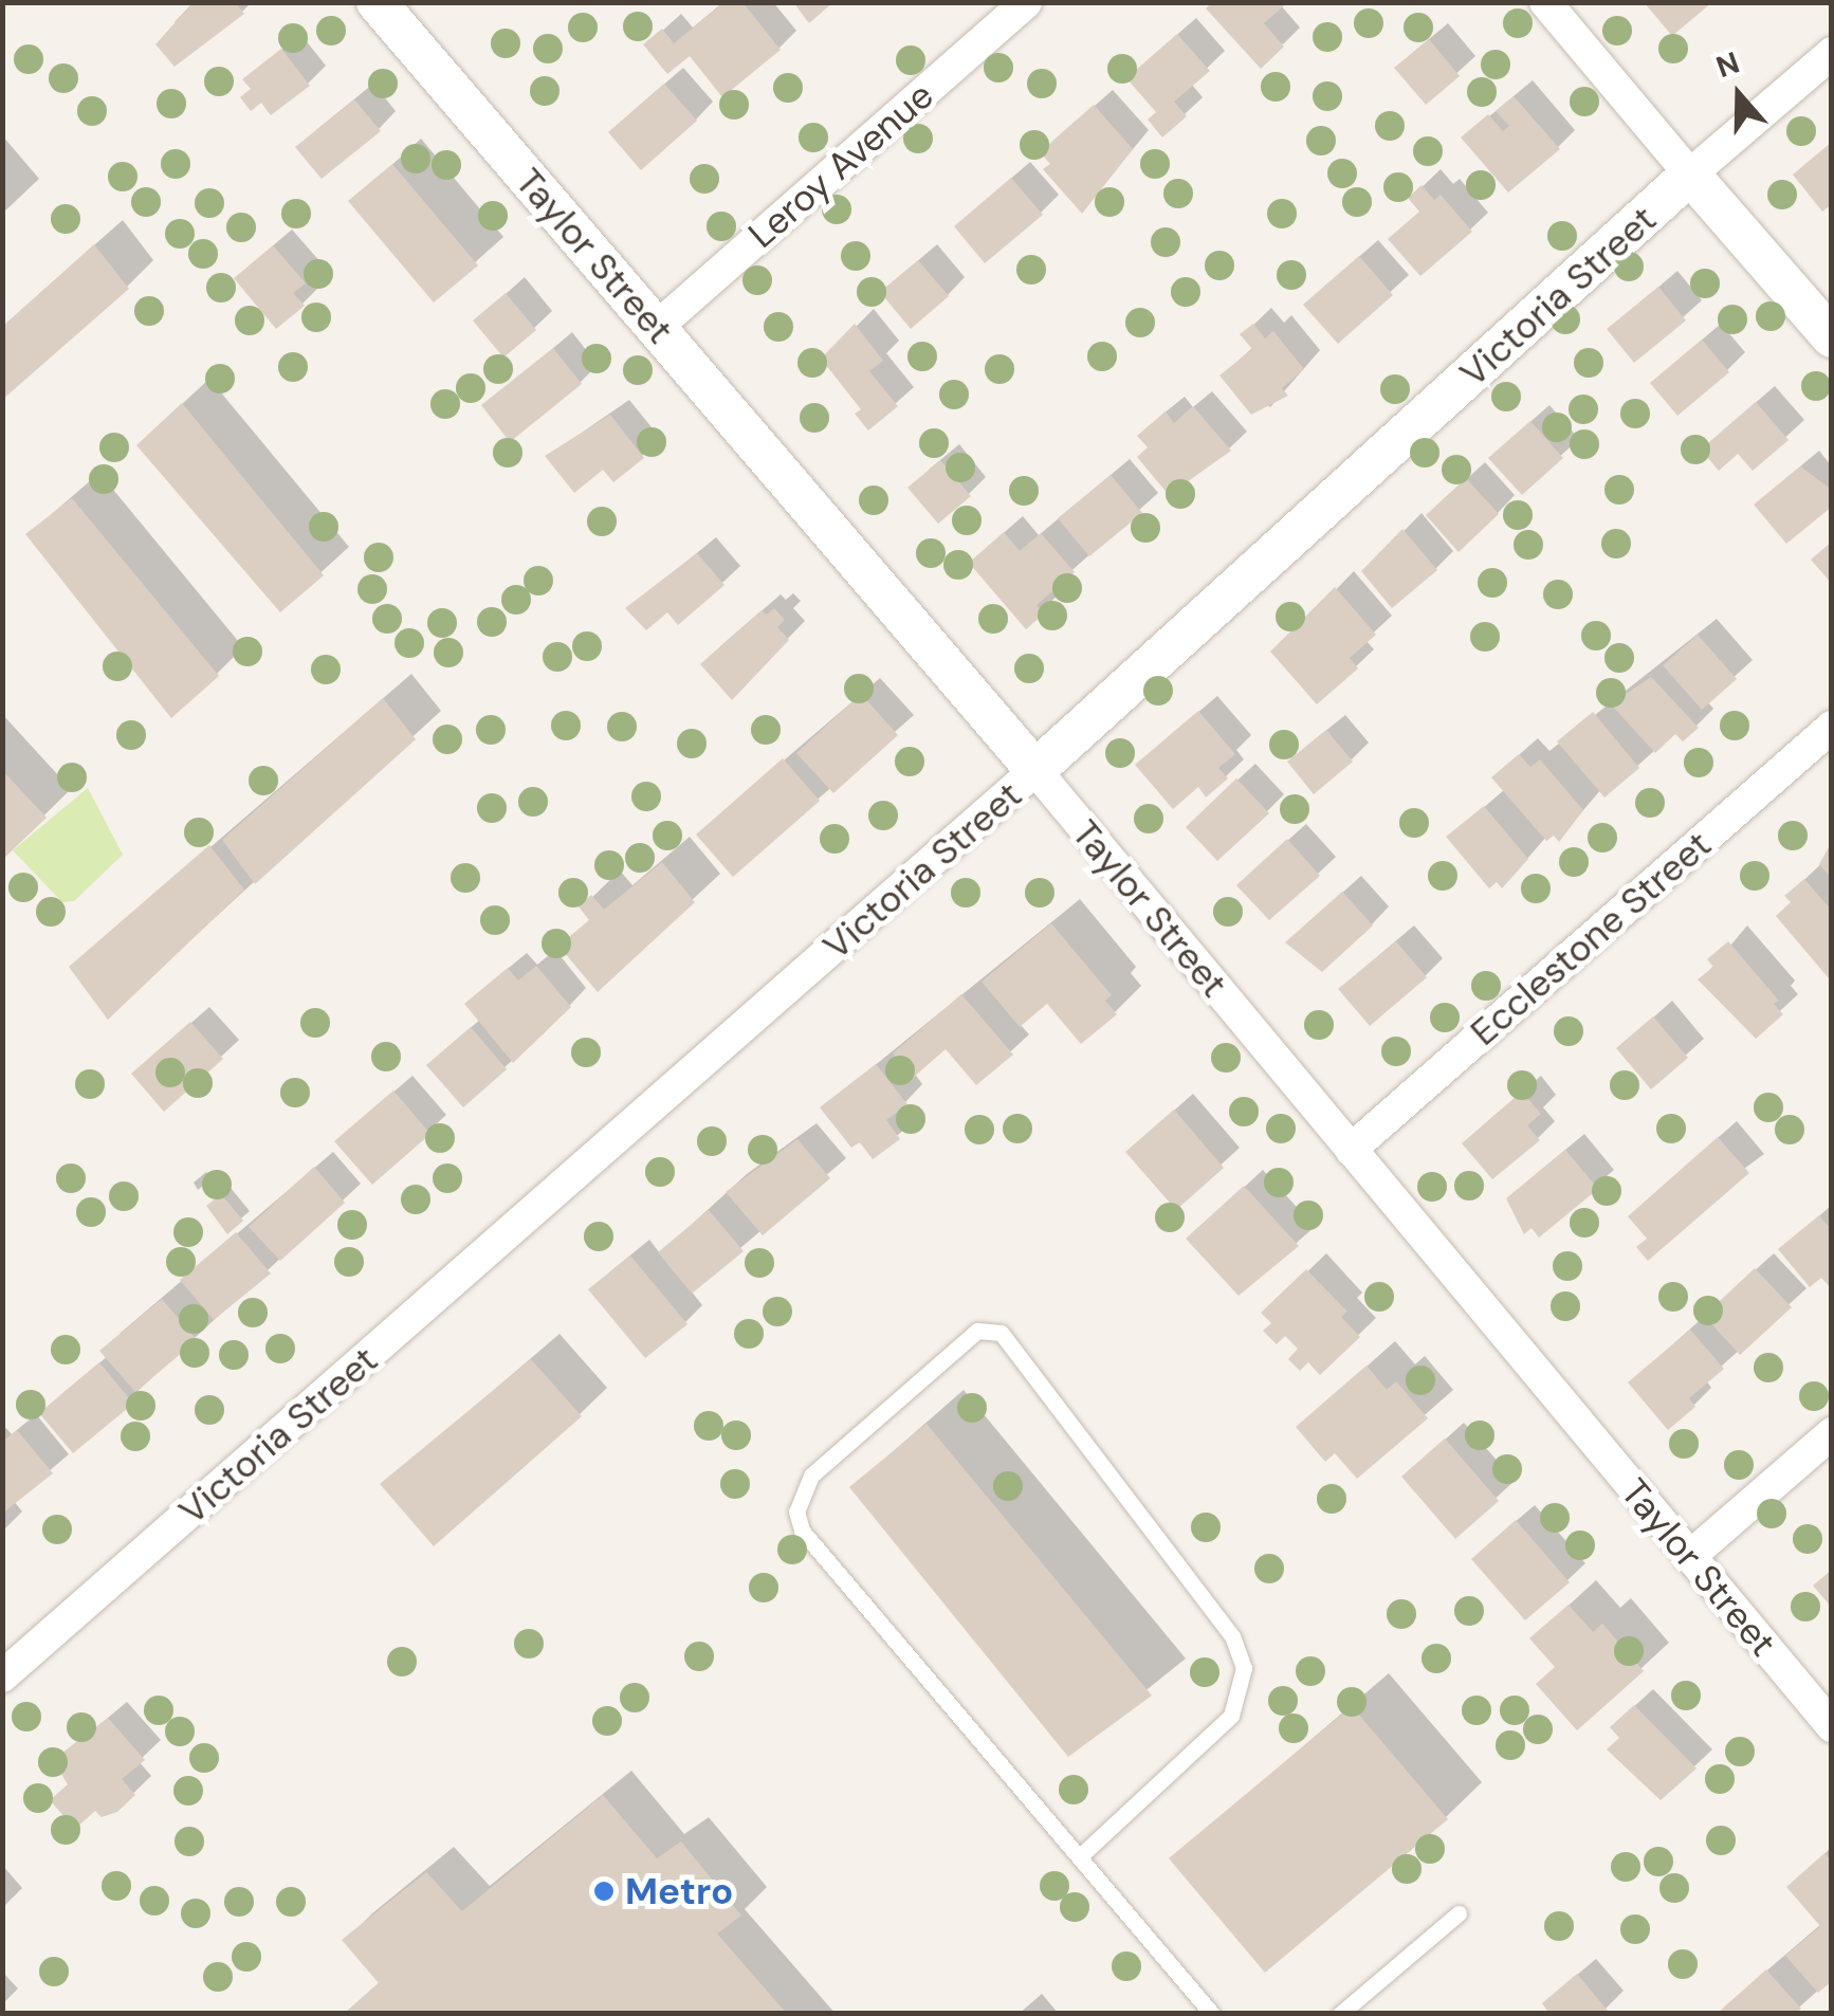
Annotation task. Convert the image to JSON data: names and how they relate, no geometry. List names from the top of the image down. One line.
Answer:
{"streets":{"street":["Leroy Avenue","Taylor Street","Victoria Street","Ecclestone Street"]},"crossings":[["Leroy Avenue","Taylor Street"],["Taylor Street","Victoria Street"],["Taylor Street","Ecclestone Street"]],"places":["Metro"],"north":"top"}
